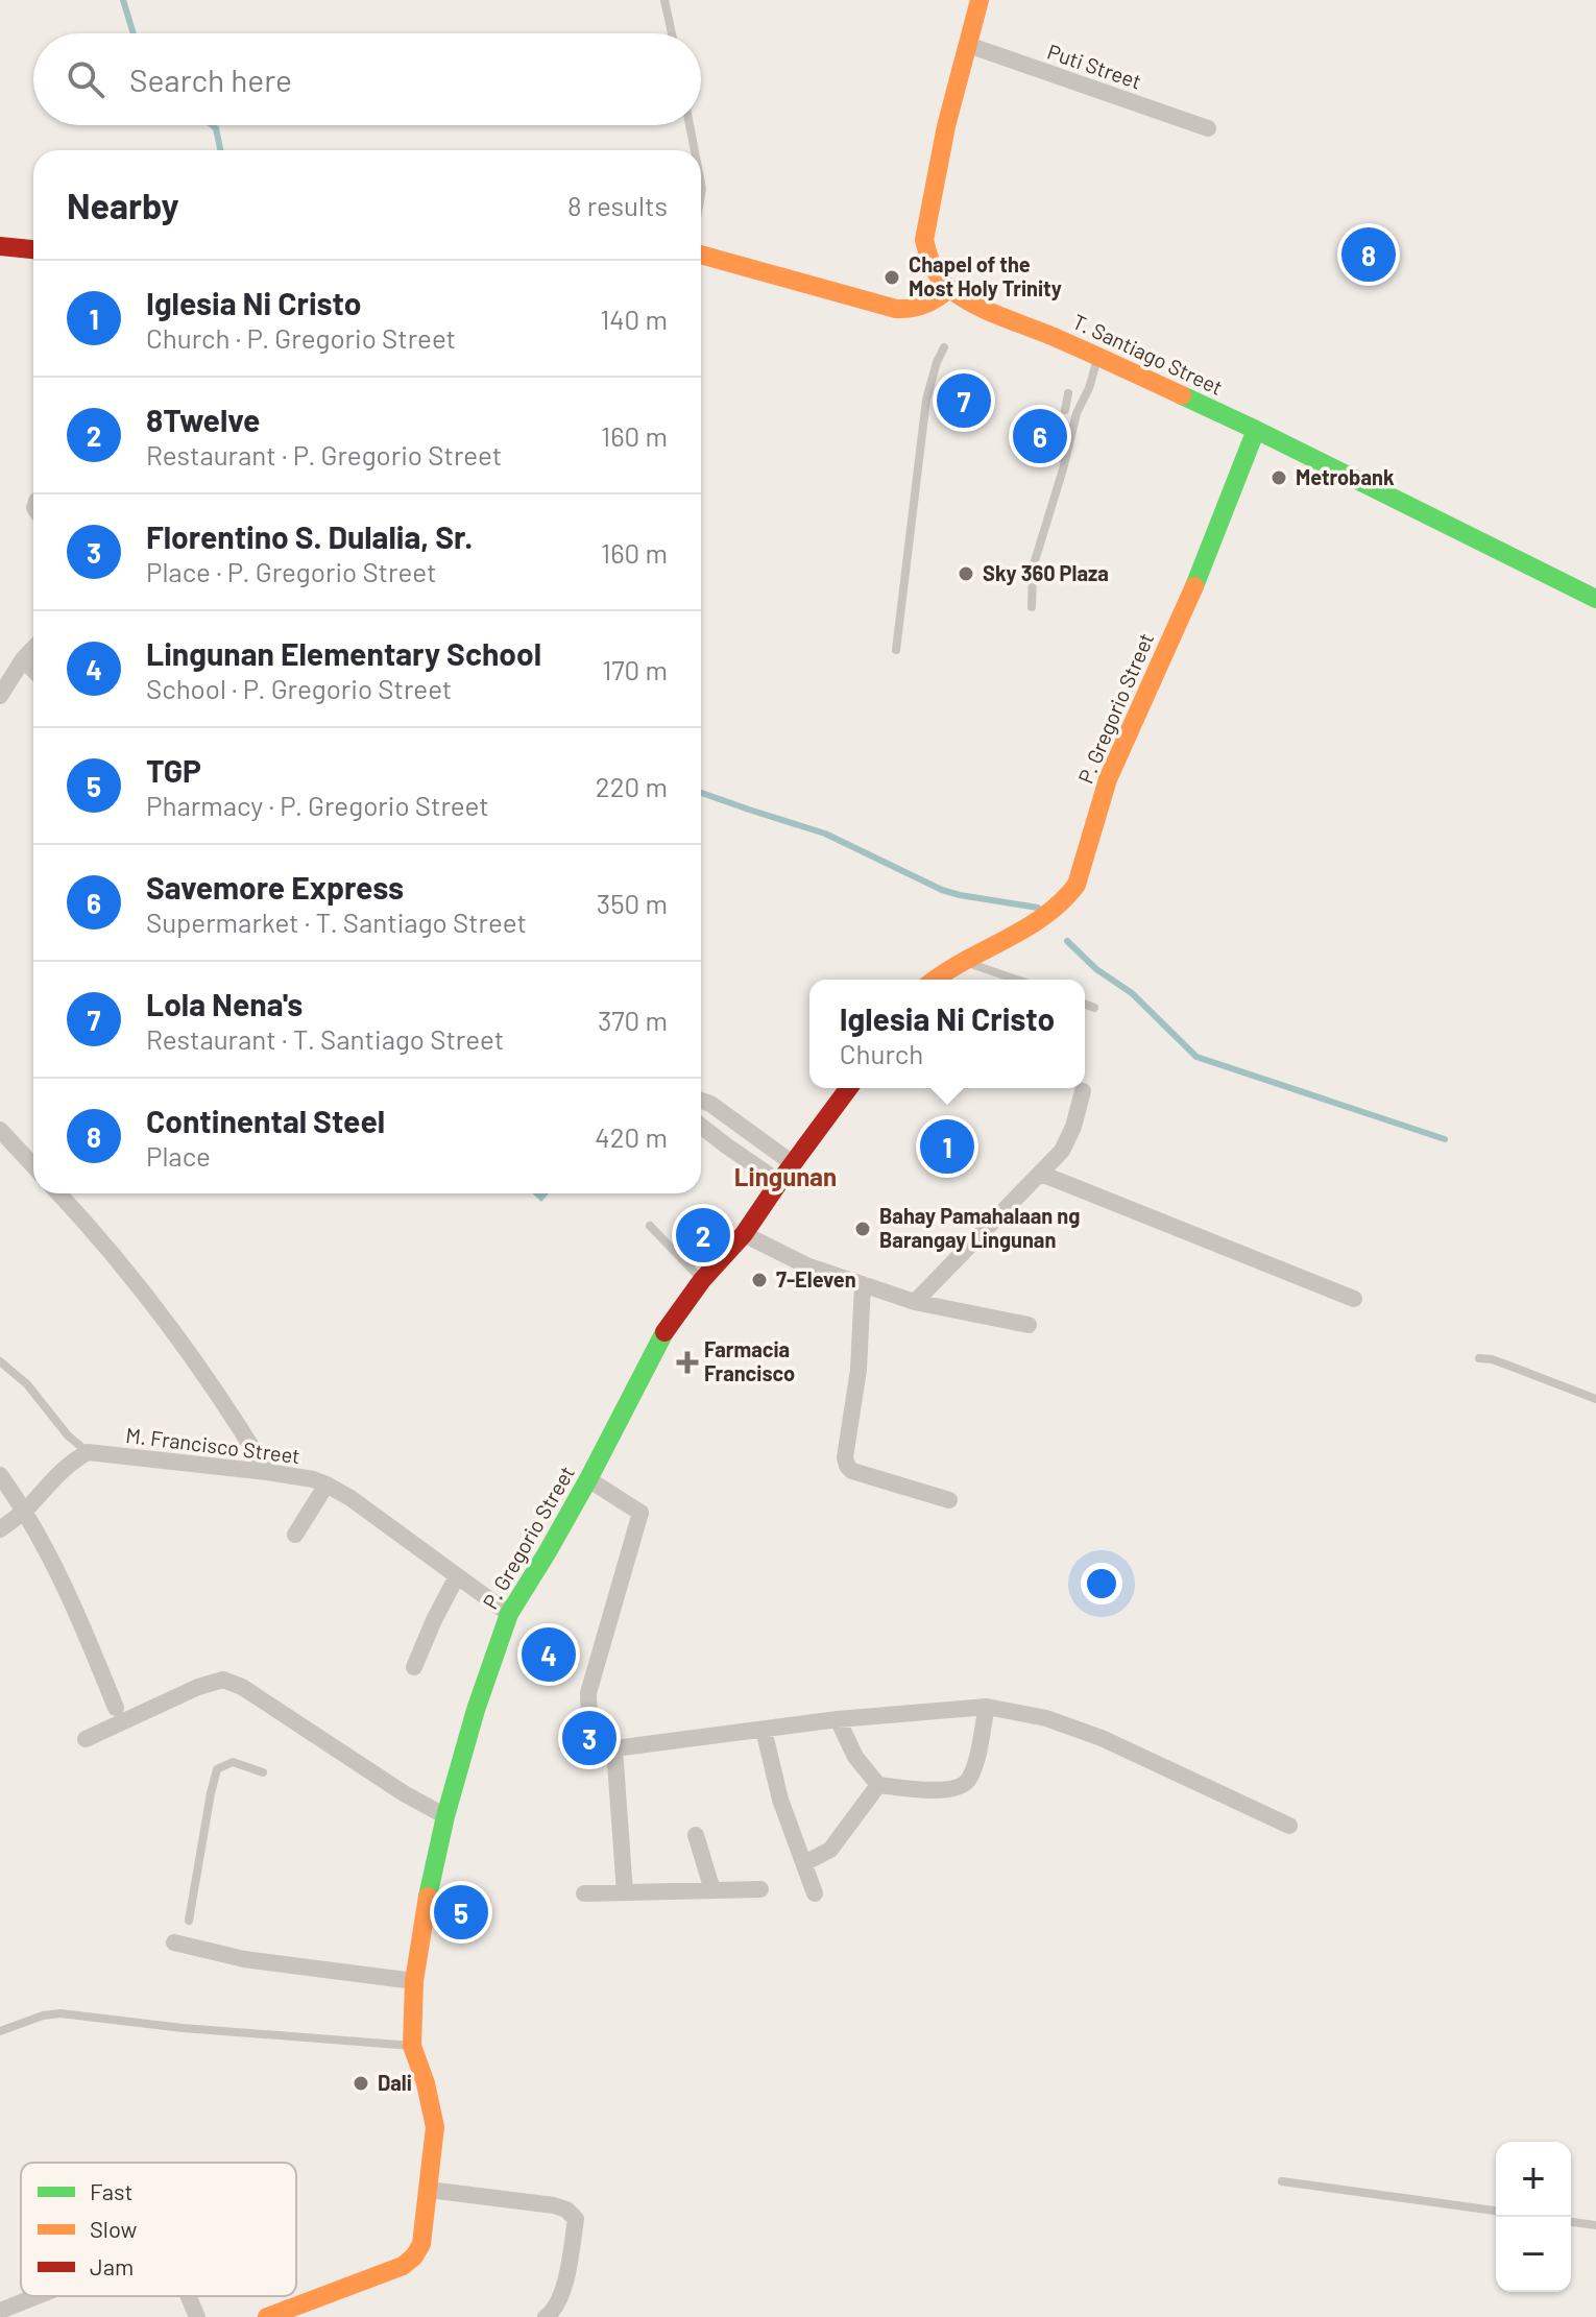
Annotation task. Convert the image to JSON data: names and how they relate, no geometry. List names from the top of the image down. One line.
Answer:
{"streets":{"street":["Puti Street","T. Santiago Street","P. Gregorio Street","M. Francisco Street"]},"crossings":[["Puti Street","T. Santiago Street"],["T. Santiago Street","P. Gregorio Street"],["P. Gregorio Street","M. Francisco Street"]],"districts":["Lingunan"],"places":{"other":["Chapel of the Most Holy Trinity","Metrobank","Sky 360 Plaza","Bahay Pamahalaan ng Barangay Lingunan","7-Eleven","Dali"],"health":["Farmacia Francisco"]},"legend":["Fast","Slow","Jam"],"page":{"search":"Search here","heading":["Nearby","8 results"],"pins":["8","7","6","1","2","4","3","5"],"list":[{"mark":"1","name":"Iglesia Ni Cristo","note":"Church · P. Gregorio Street","value":"140 m"},{"mark":"2","name":"8Twelve","note":"Restaurant · P. Gregorio Street","value":"160 m"},{"mark":"3","name":"Florentino S. Dulalia, Sr.","note":"Place · P. Gregorio Street","value":"160 m"},{"mark":"4","name":"Lingunan Elementary School","note":"School · P. Gregorio Street","value":"170 m"},{"mark":"5","name":"TGP","note":"Pharmacy · P. Gregorio Street","value":"220 m"},{"mark":"6","name":"Savemore Express","note":"Supermarket · T. Santiago Street","value":"350 m"},{"mark":"7","name":"Lola Nena's","note":"Restaurant · T. Santiago Street","value":"370 m"},{"mark":"8","name":"Continental Steel","note":"Place","value":"420 m"}],"popup":["Iglesia Ni Cristo","Church"],"map_buttons":["+","−"]}}
